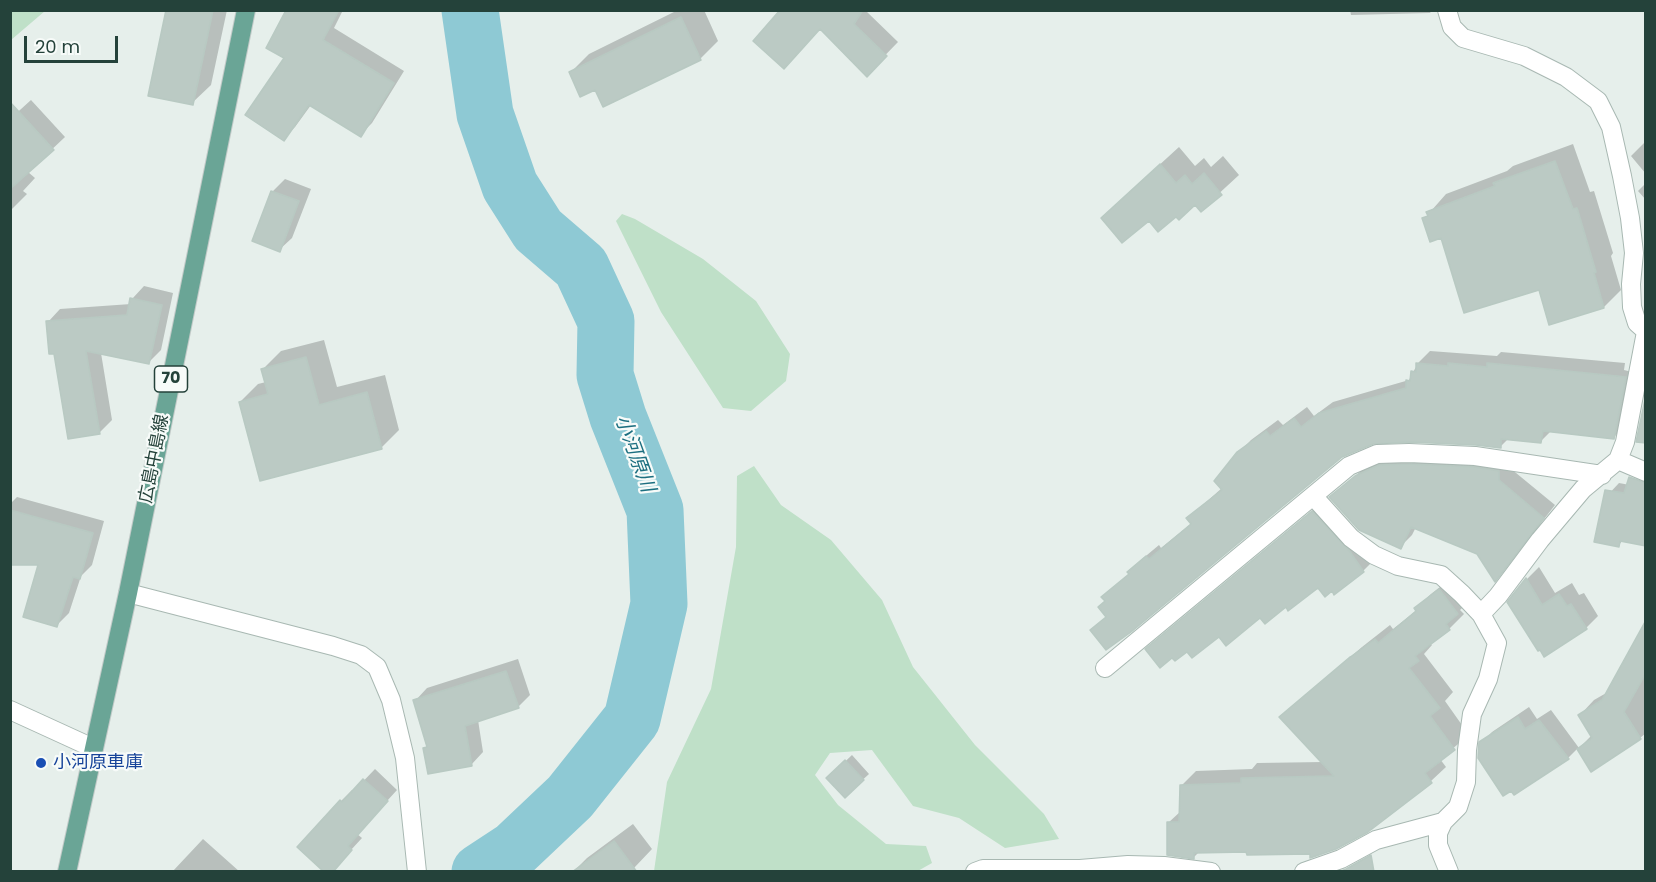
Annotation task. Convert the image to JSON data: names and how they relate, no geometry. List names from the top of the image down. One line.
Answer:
{"streets":{"main road":["70","広島中島線"]},"water":["小河原川"],"places":["小河原車庫"],"scale_bar":"20 m"}
